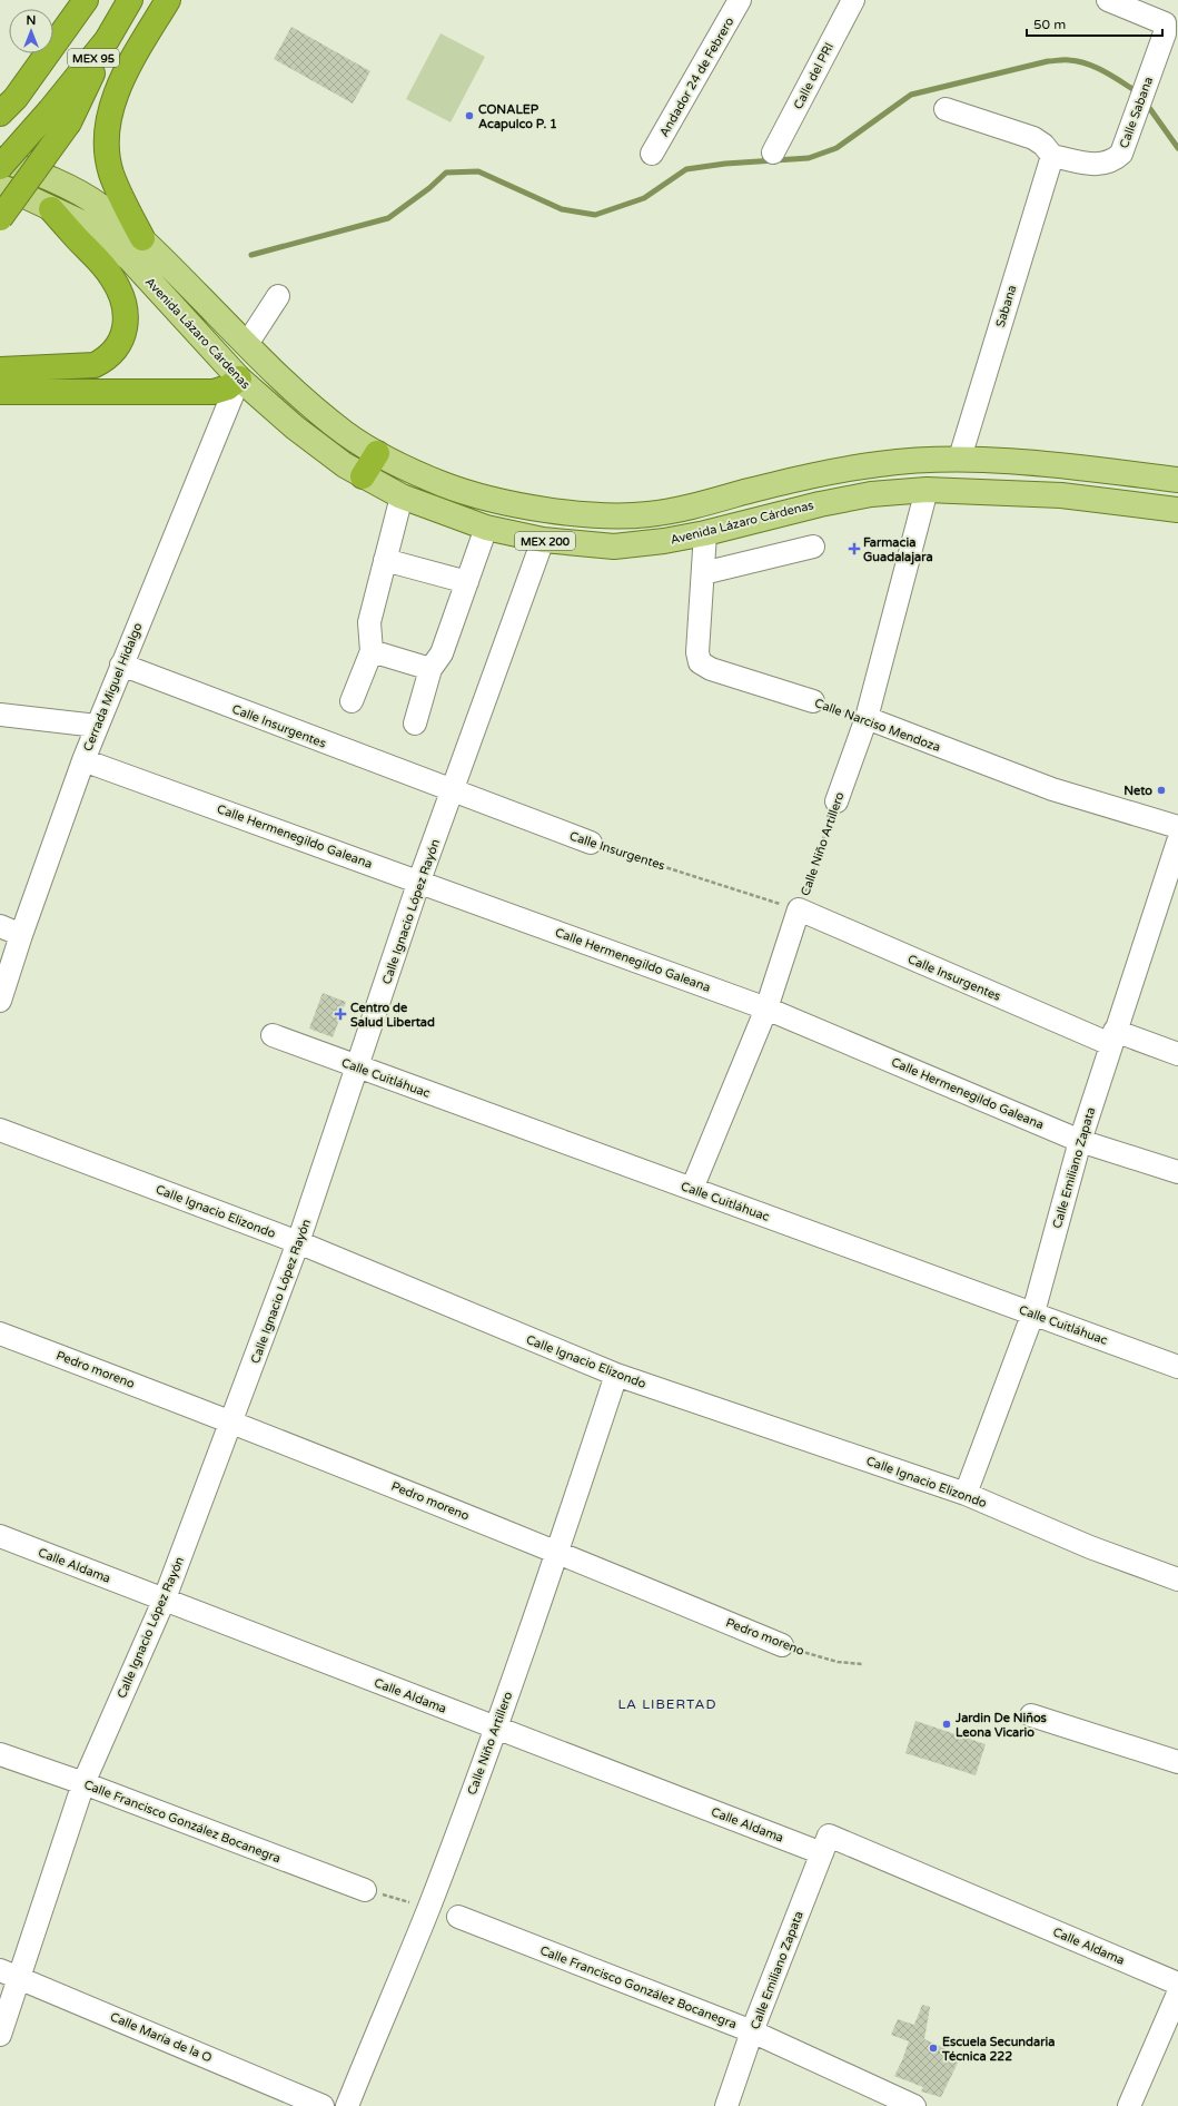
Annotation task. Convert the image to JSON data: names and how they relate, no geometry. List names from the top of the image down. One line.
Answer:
{"streets":{"highway":["MEX 95"],"main road":["Avenida Lázaro Cárdenas","MEX 200"],"street":["Calle del PRI","Andador 24 de Febrero","Calle Sabana","Sabana","Cerrada Miguel Hidalgo","Calle Narciso Mendoza","Calle Insurgentes","Calle Hermenegildo Galeana","Calle Niño Artillero","Calle Ignacio López Rayón","Calle Cuitláhuac","Calle Emiliano Zapata","Calle Ignacio Elizondo","Pedro moreno","Calle Aldama","Calle Francisco González Bocanegra","Calle María de la O"]},"crossings":[["Calle Sabana","Sabana"],["Sabana","Avenida Lázaro Cárdenas"],["Avenida Lázaro Cárdenas","Cerrada Miguel Hidalgo"],["Avenida Lázaro Cárdenas","Calle Narciso Mendoza"],["Avenida Lázaro Cárdenas","Calle Niño Artillero"],["Avenida Lázaro Cárdenas","Calle Ignacio López Rayón"],["Cerrada Miguel Hidalgo","Calle Insurgentes"],["Cerrada Miguel Hidalgo","Calle Hermenegildo Galeana"],["Calle Narciso Mendoza","Calle Niño Artillero"],["Calle Insurgentes","Calle Niño Artillero"],["Calle Insurgentes","Calle Ignacio López Rayón"],["Calle Insurgentes","Calle Emiliano Zapata"],["Calle Hermenegildo Galeana","Calle Niño Artillero"],["Calle Hermenegildo Galeana","Calle Ignacio López Rayón"],["Calle Hermenegildo Galeana","Calle Emiliano Zapata"],["Calle Niño Artillero","Calle Cuitláhuac"],["Calle Niño Artillero","Calle Ignacio Elizondo"],["Calle Niño Artillero","Pedro moreno"],["Calle Niño Artillero","Calle Aldama"],["Calle Ignacio López Rayón","Calle Cuitláhuac"],["Calle Ignacio López Rayón","Calle Ignacio Elizondo"],["Calle Ignacio López Rayón","Pedro moreno"],["Calle Ignacio López Rayón","Calle Aldama"],["Calle Ignacio López Rayón","Calle Francisco González Bocanegra"],["Calle Ignacio López Rayón","Calle María de la O"],["Calle Cuitláhuac","Calle Emiliano Zapata"],["Calle Emiliano Zapata","Calle Ignacio Elizondo"],["Calle Emiliano Zapata","Calle Aldama"],["Calle Emiliano Zapata","Calle Francisco González Bocanegra"]],"districts":["LA LIBERTAD"],"places":{"other":["CONALEP Acapulco P. 1","Neto","Jardin De Niños Leona Vicario","Escuela Secundaria Técnica 222"],"health":["Farmacia Guadalajara","Centro de Salud Libertad"]},"scale_bar":"50 m","north":"top"}
